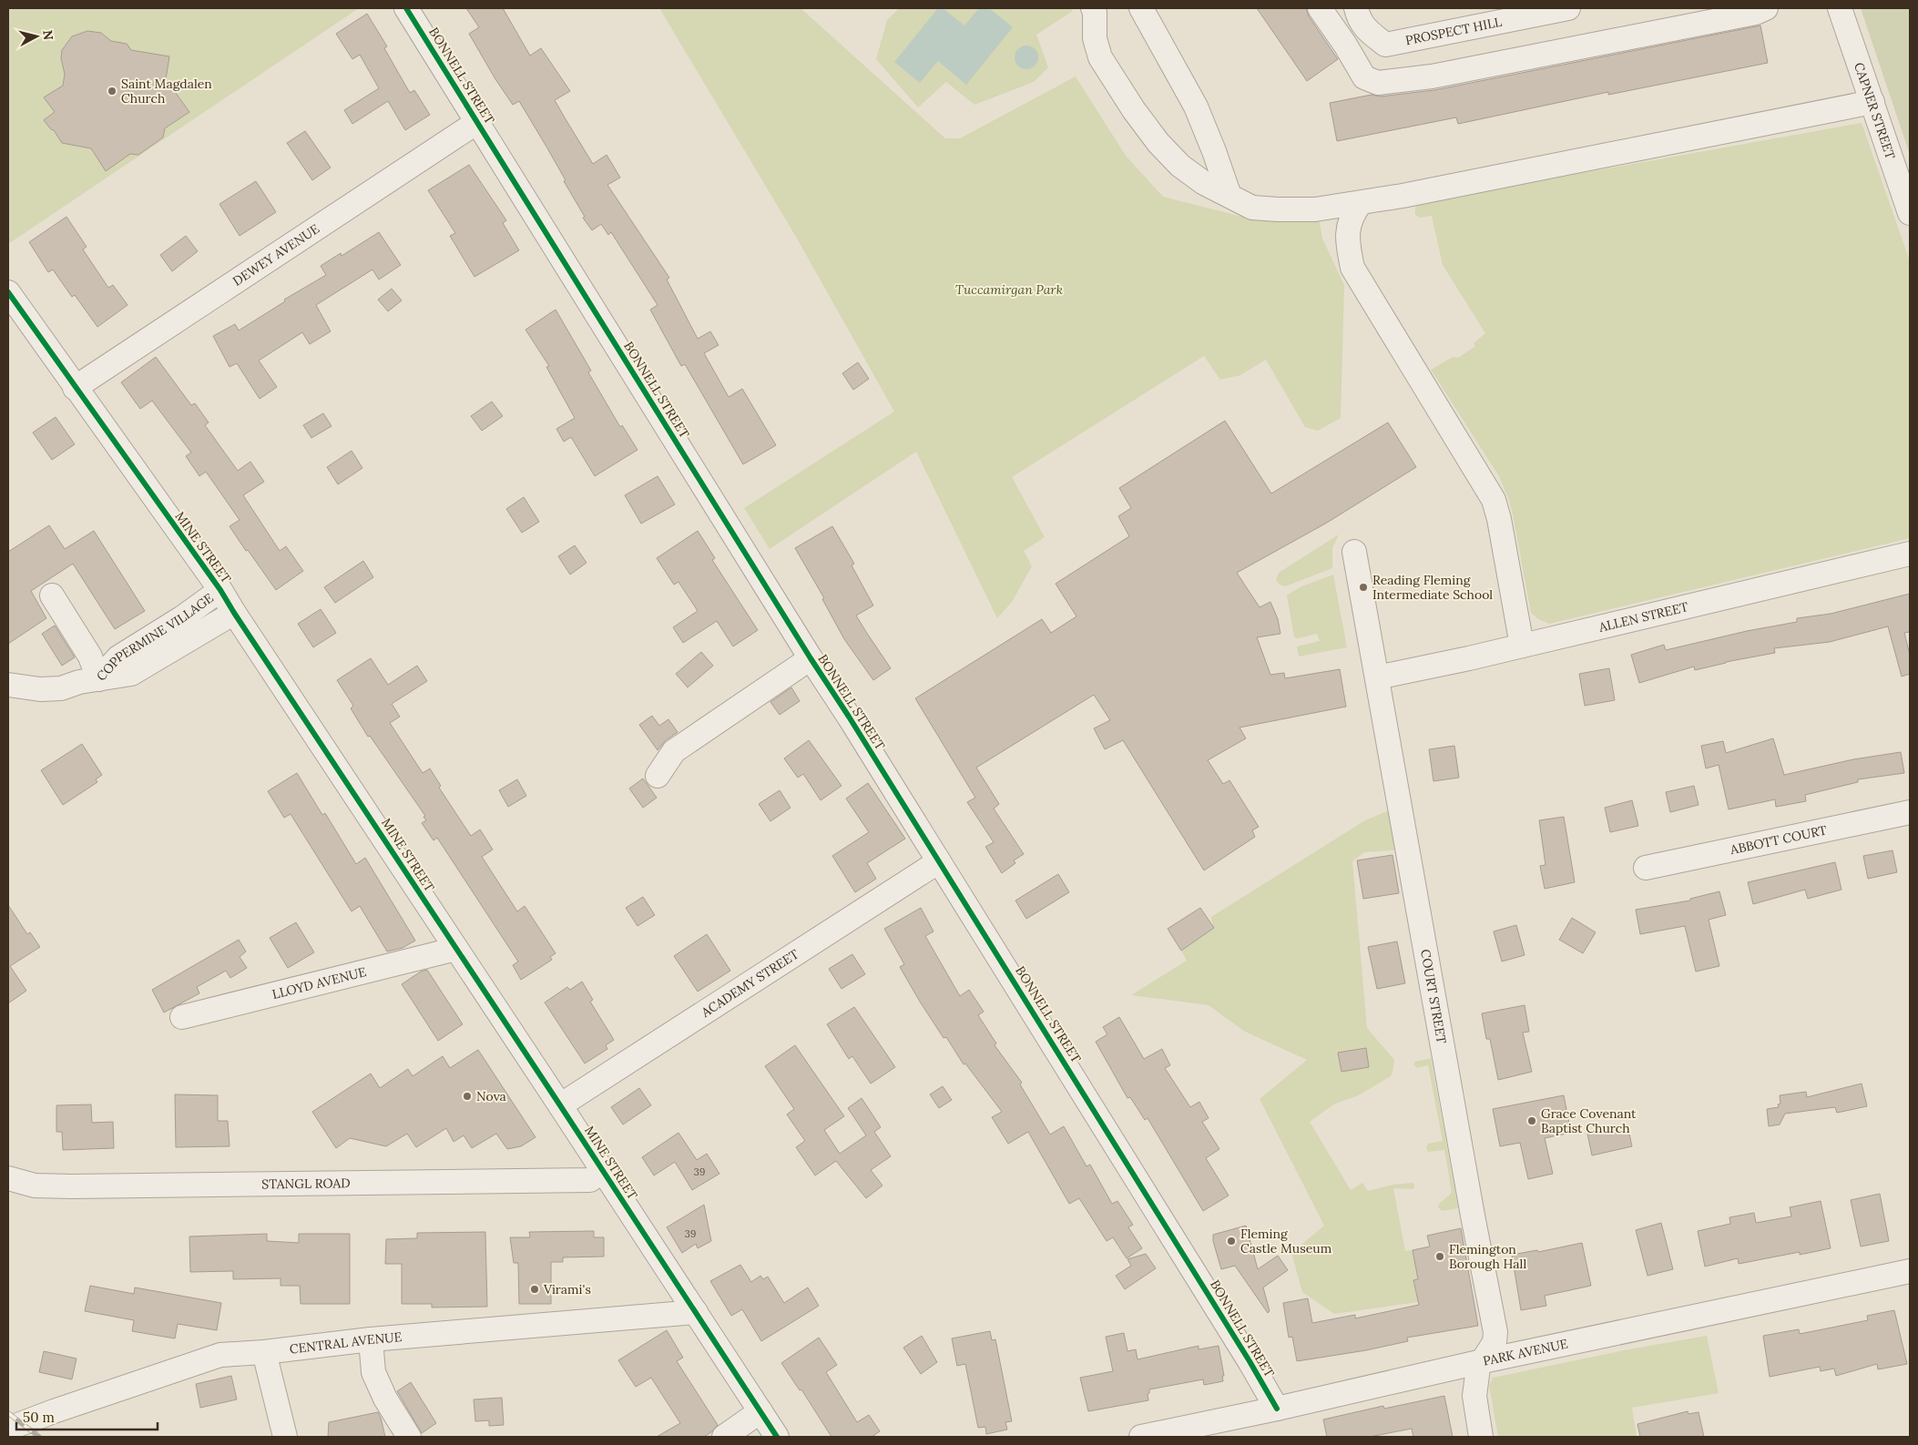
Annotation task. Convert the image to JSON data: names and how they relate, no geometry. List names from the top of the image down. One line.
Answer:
{"streets":{"street":["PROSPECT HILL","BONNELL STREET","CAPNER STREET","DEWEY AVENUE","MINE STREET","ALLEN STREET","COPPERMINE VILLAGE","ABBOTT COURT","LLOYD AVENUE","ACADEMY STREET","COURT STREET","STANGL ROAD","CENTRAL AVENUE","PARK AVENUE"]},"crossings":[["BONNELL STREET","DEWEY AVENUE"],["BONNELL STREET","ACADEMY STREET"],["BONNELL STREET","PARK AVENUE"],["DEWEY AVENUE","MINE STREET"],["MINE STREET","COPPERMINE VILLAGE"],["MINE STREET","LLOYD AVENUE"],["MINE STREET","ACADEMY STREET"],["MINE STREET","STANGL ROAD"],["MINE STREET","CENTRAL AVENUE"],["ALLEN STREET","COURT STREET"],["COURT STREET","PARK AVENUE"]],"parks":["Tuccamirgan Park"],"places":["Saint Magdalen Church","Reading Fleming Intermediate School","Nova","Grace Covenant Baptist Church","Fleming Castle Museum","Flemington Borough Hall","Virami's"],"house_numbers":["39","39"],"scale_bar":"50 m","north":"right"}
